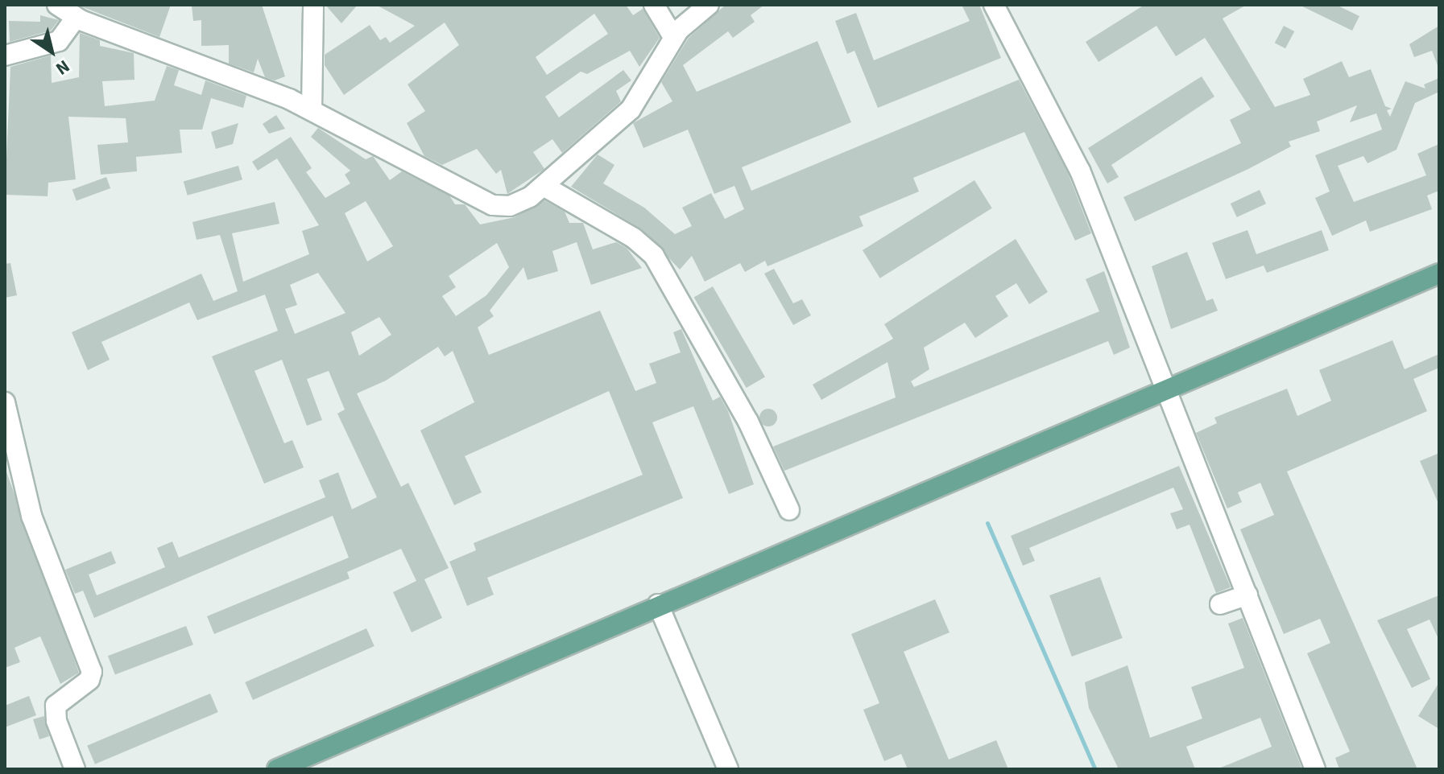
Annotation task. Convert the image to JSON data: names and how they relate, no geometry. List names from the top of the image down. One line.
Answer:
{"north":"bottom right"}
